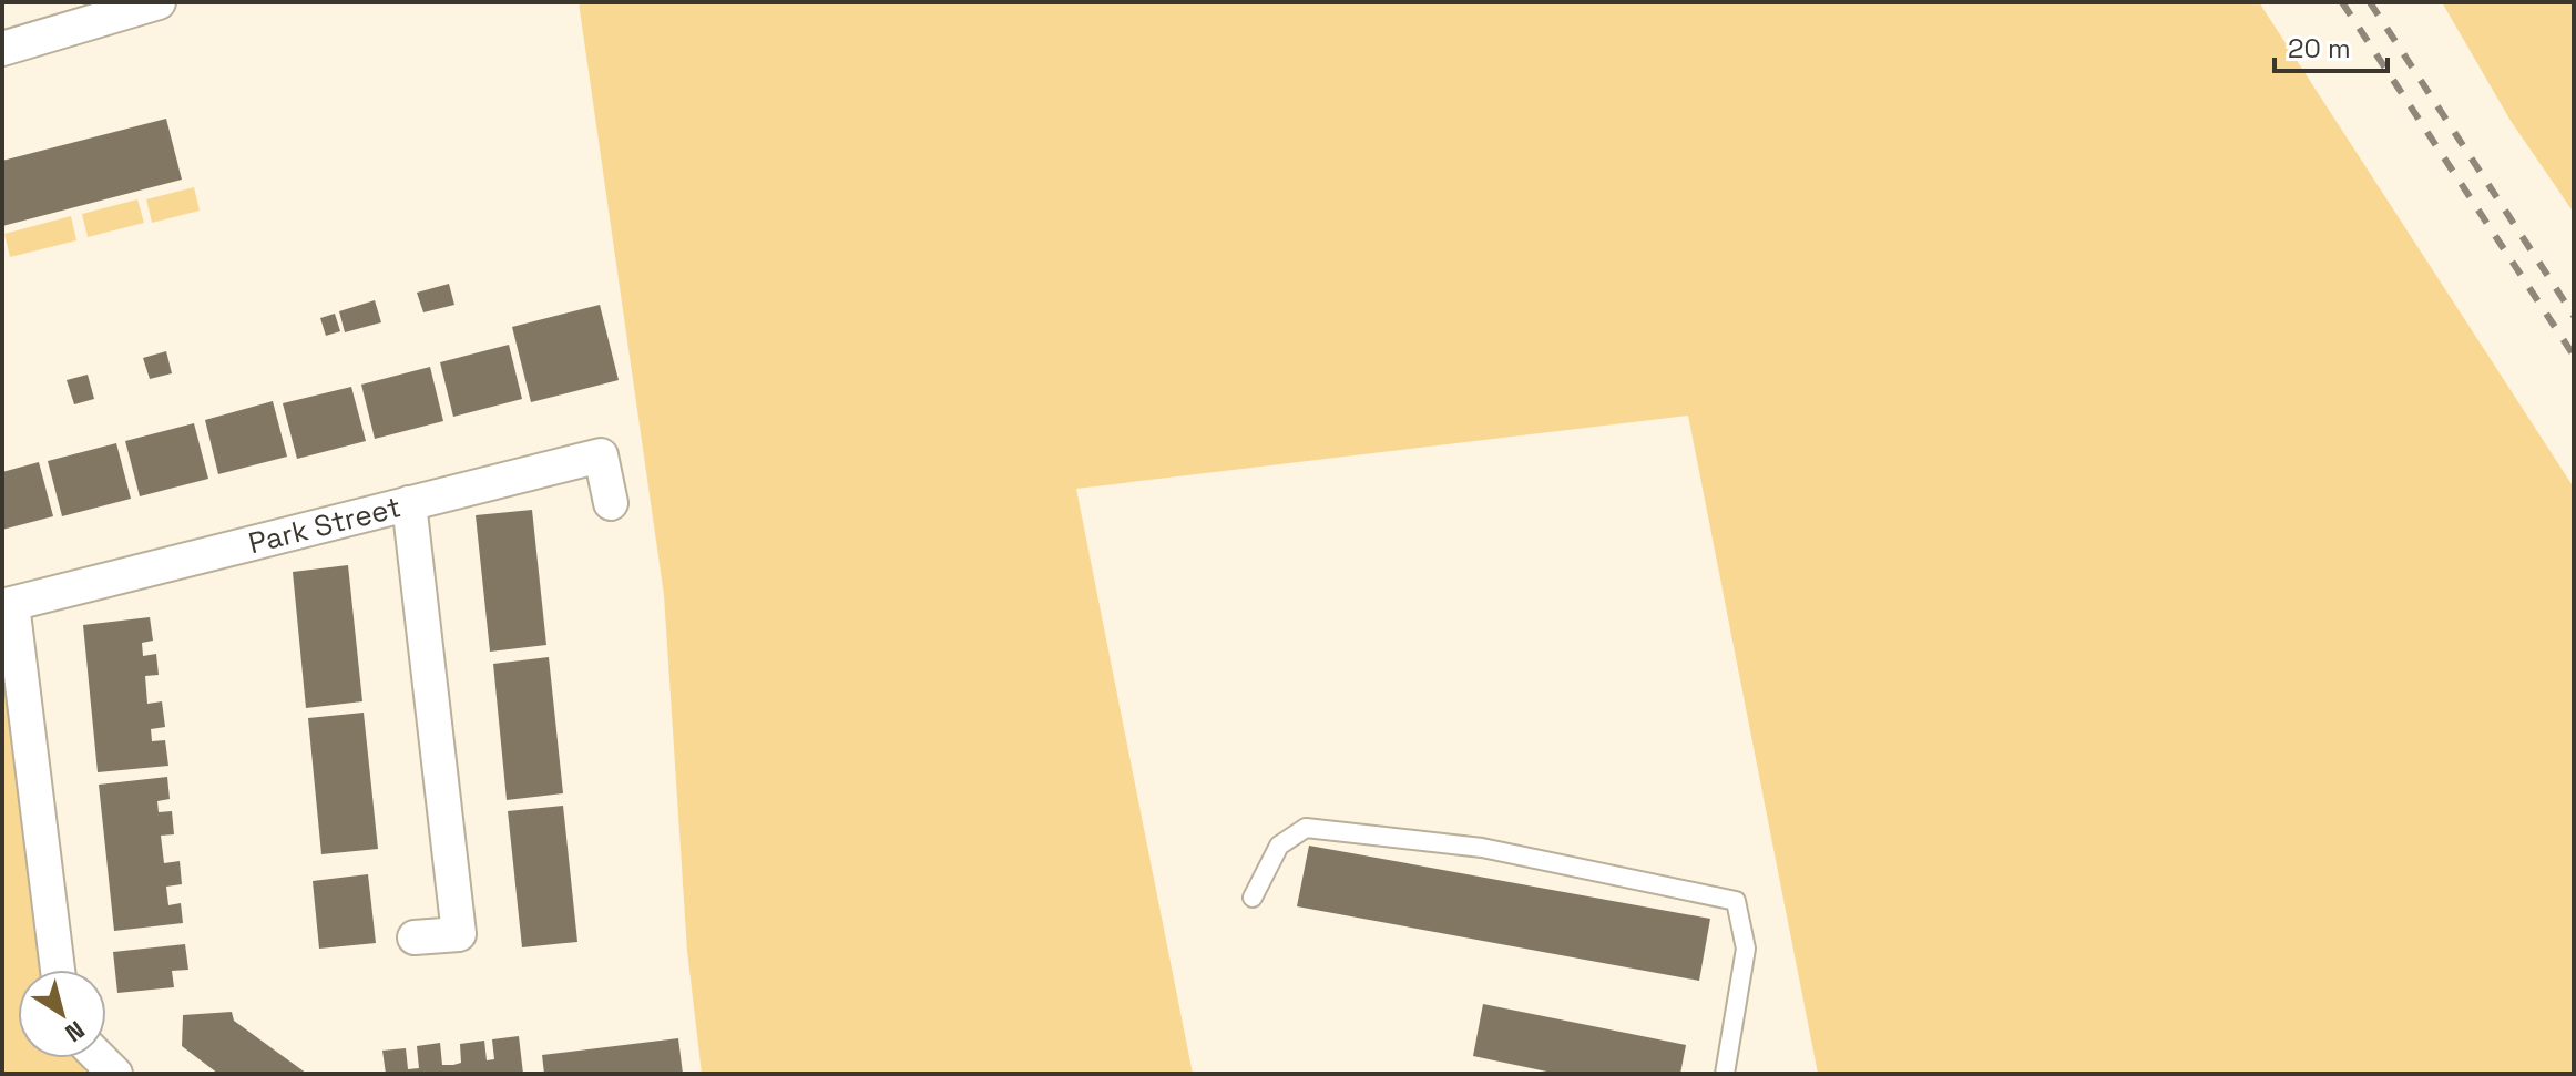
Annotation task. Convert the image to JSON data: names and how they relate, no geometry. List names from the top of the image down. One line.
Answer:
{"streets":{"street":["Park Street"]},"scale_bar":"20 m","north":"bottom right"}
